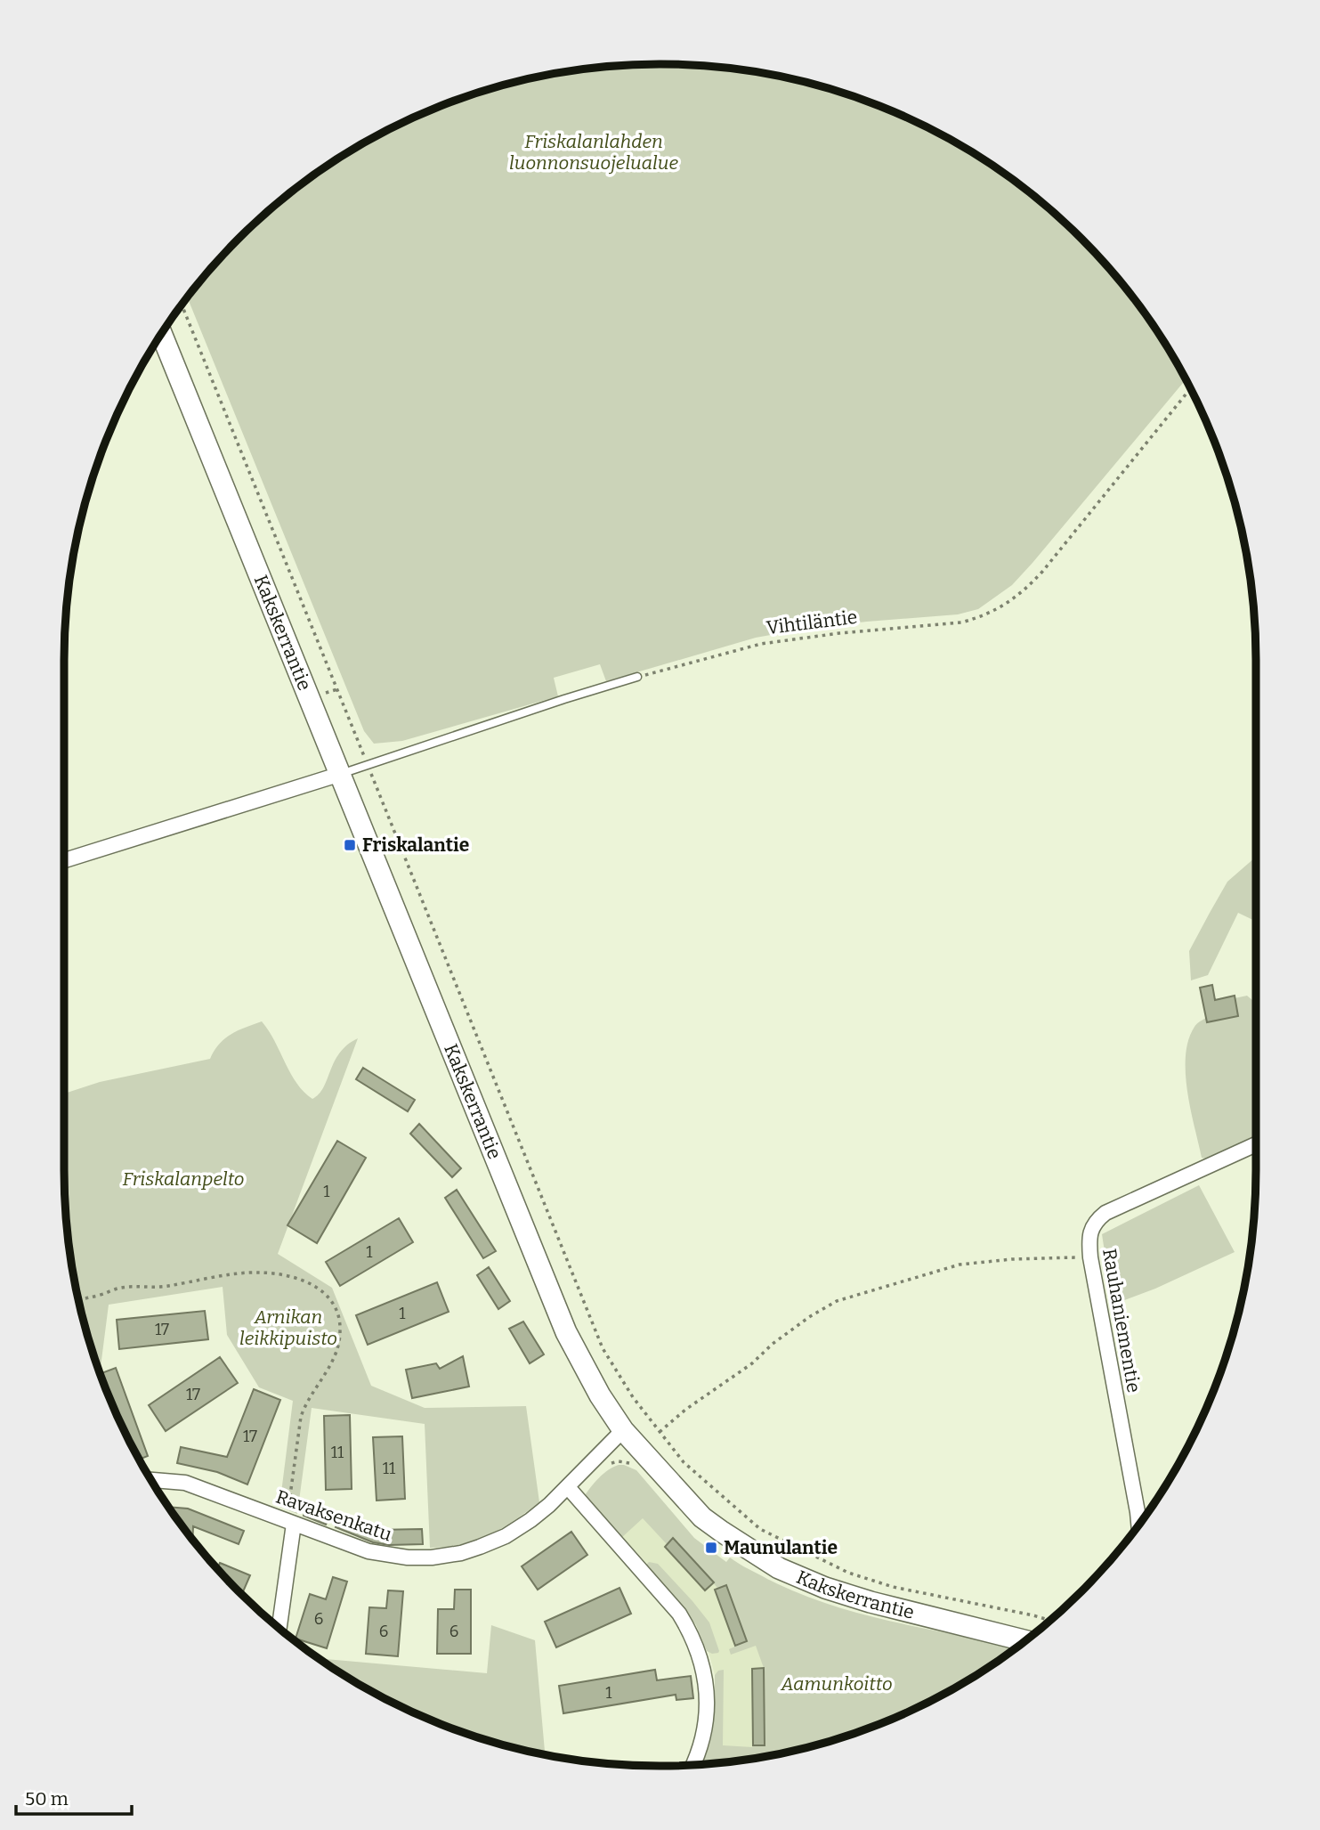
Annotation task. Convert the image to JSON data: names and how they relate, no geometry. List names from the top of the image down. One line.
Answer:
{"streets":{"main road":["Kakskerrantie"],"street":["Rauhaniementie","Ravaksenkatu"],"path":["Vihtiläntie"]},"crossings":[["Kakskerrantie","Ravaksenkatu"]],"parks":["Friskalanlahden luonnonsuojelualue","Friskalanpelto","Arnikan leikkipuisto","Aamunkoitto"],"places":{"transit":["Friskalantie","Maunulantie"]},"house_numbers":["1","1","1","17","17","17","11","11","6","6","6","1"],"scale_bar":"50 m"}
